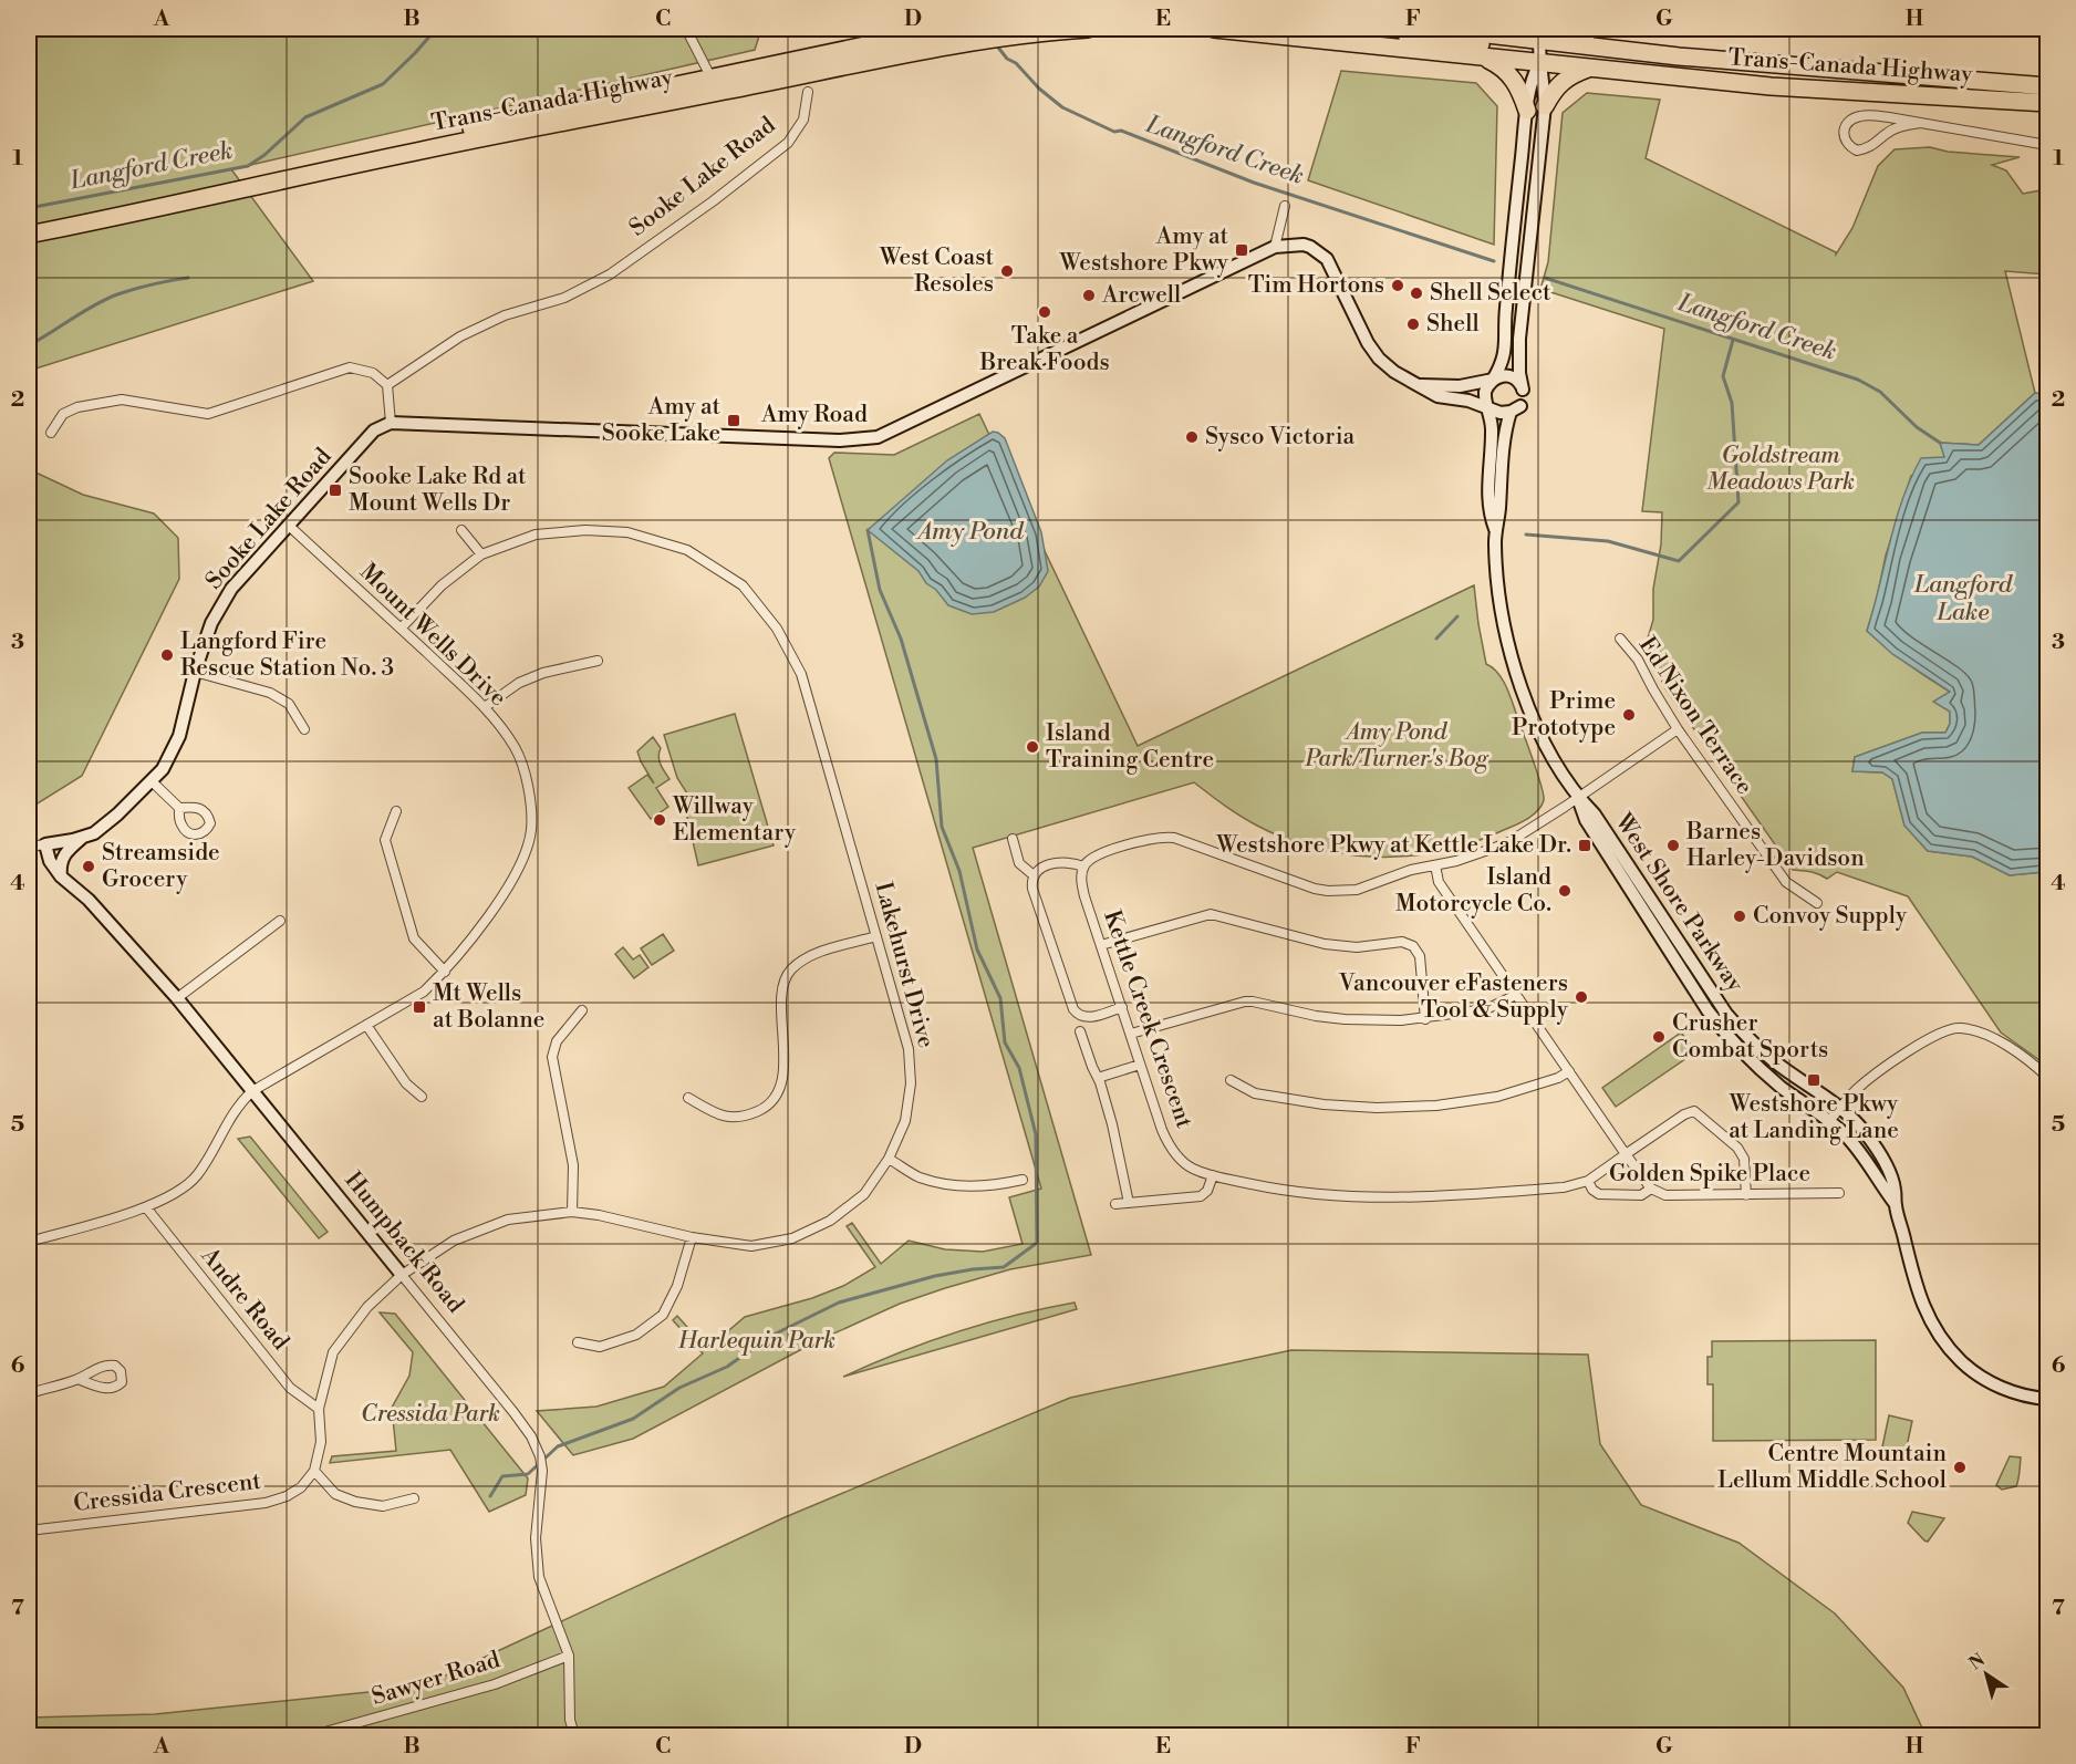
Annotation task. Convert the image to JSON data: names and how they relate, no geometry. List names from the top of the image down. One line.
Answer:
{"streets":{"highway":["Trans-Canada Highway"],"main road":["Sooke Lake Road","Amy Road","West Shore Parkway","Humpback Road"],"street":["Mount Wells Drive","Ed Nixon Terrace","Lakehurst Drive","Kettle Creek Crescent","Golden Spike Place","Andre Road","Cressida Crescent","Sawyer Road"]},"crossings":[["Sooke Lake Road","Amy Road"],["Sooke Lake Road","Mount Wells Drive"],["Sooke Lake Road","Humpback Road"],["Amy Road","West Shore Parkway"],["Mount Wells Drive","Lakehurst Drive"],["Mount Wells Drive","Humpback Road"],["Lakehurst Drive","Humpback Road"],["Kettle Creek Crescent","Golden Spike Place"],["Humpback Road","Sawyer Road"]],"water":["Langford Creek","Amy Pond","Langford Lake"],"parks":["Goldstream Meadows Park","Amy Pond Park/Turner's Bog","Harlequin Park","Cressida Park"],"places":{"transit":["Amy at Westshore Pkwy","Amy at Sooke Lake","Sooke Lake Rd at Mount Wells Dr","Westshore Pkwy at Kettle Lake Dr.","Mt Wells at Bolanne","Westshore Pkwy at Landing Lane"],"other":["West Coast Resoles","Tim Hortons","Shell Select","Arcwell","Take a Break Foods","Shell","Sysco Victoria","Langford Fire Rescue Station No. 3","Prime Prototype","Island Training Centre","Willway Elementary","Barnes Harley-Davidson","Streamside Grocery","Island Motorcycle Co.","Convoy Supply","Vancouver eFasteners Tool & Supply","Crusher Combat Sports","Centre Mountain Lellum Middle School"]},"north":"top left","grid":{"columns":["A","B","C","D","E","F","G","H"],"rows":["1","2","3","4","5","6","7"]}}
